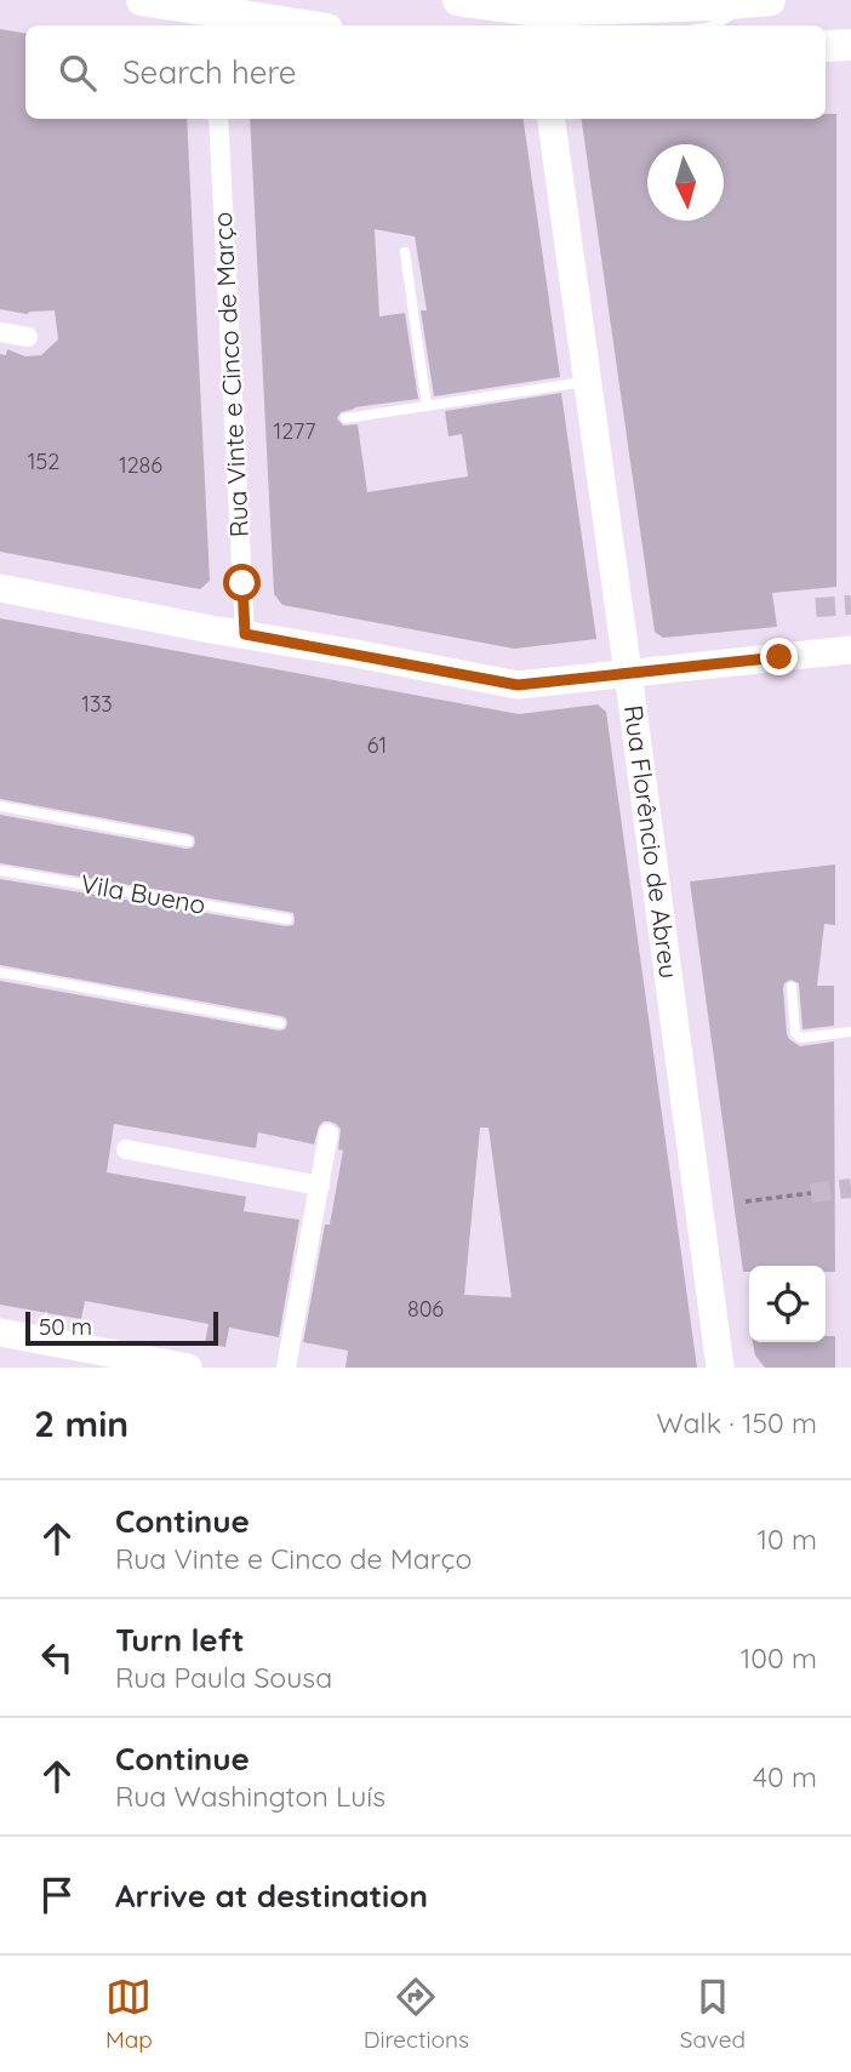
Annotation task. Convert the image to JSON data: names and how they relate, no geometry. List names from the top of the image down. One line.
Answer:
{"streets":{"street":["Rua Vinte e Cinco de Março","Rua Florêncio de Abreu"],"lane":["Vila Bueno"]},"house_numbers":["1277","152","1286","133","61","806"],"scale_bar":"50 m","north":"bottom","page":{"search":"Search here","scale":"50 m","heading":["2 min","Walk · 150 m"],"list":[["Continue","Rua Vinte e Cinco de Março","10 m"],["Turn left","Rua Paula Sousa","100 m"],["Continue","Rua Washington Luís","40 m"],"Arrive at destination"],"nav":["Map","Directions","Saved"]}}
